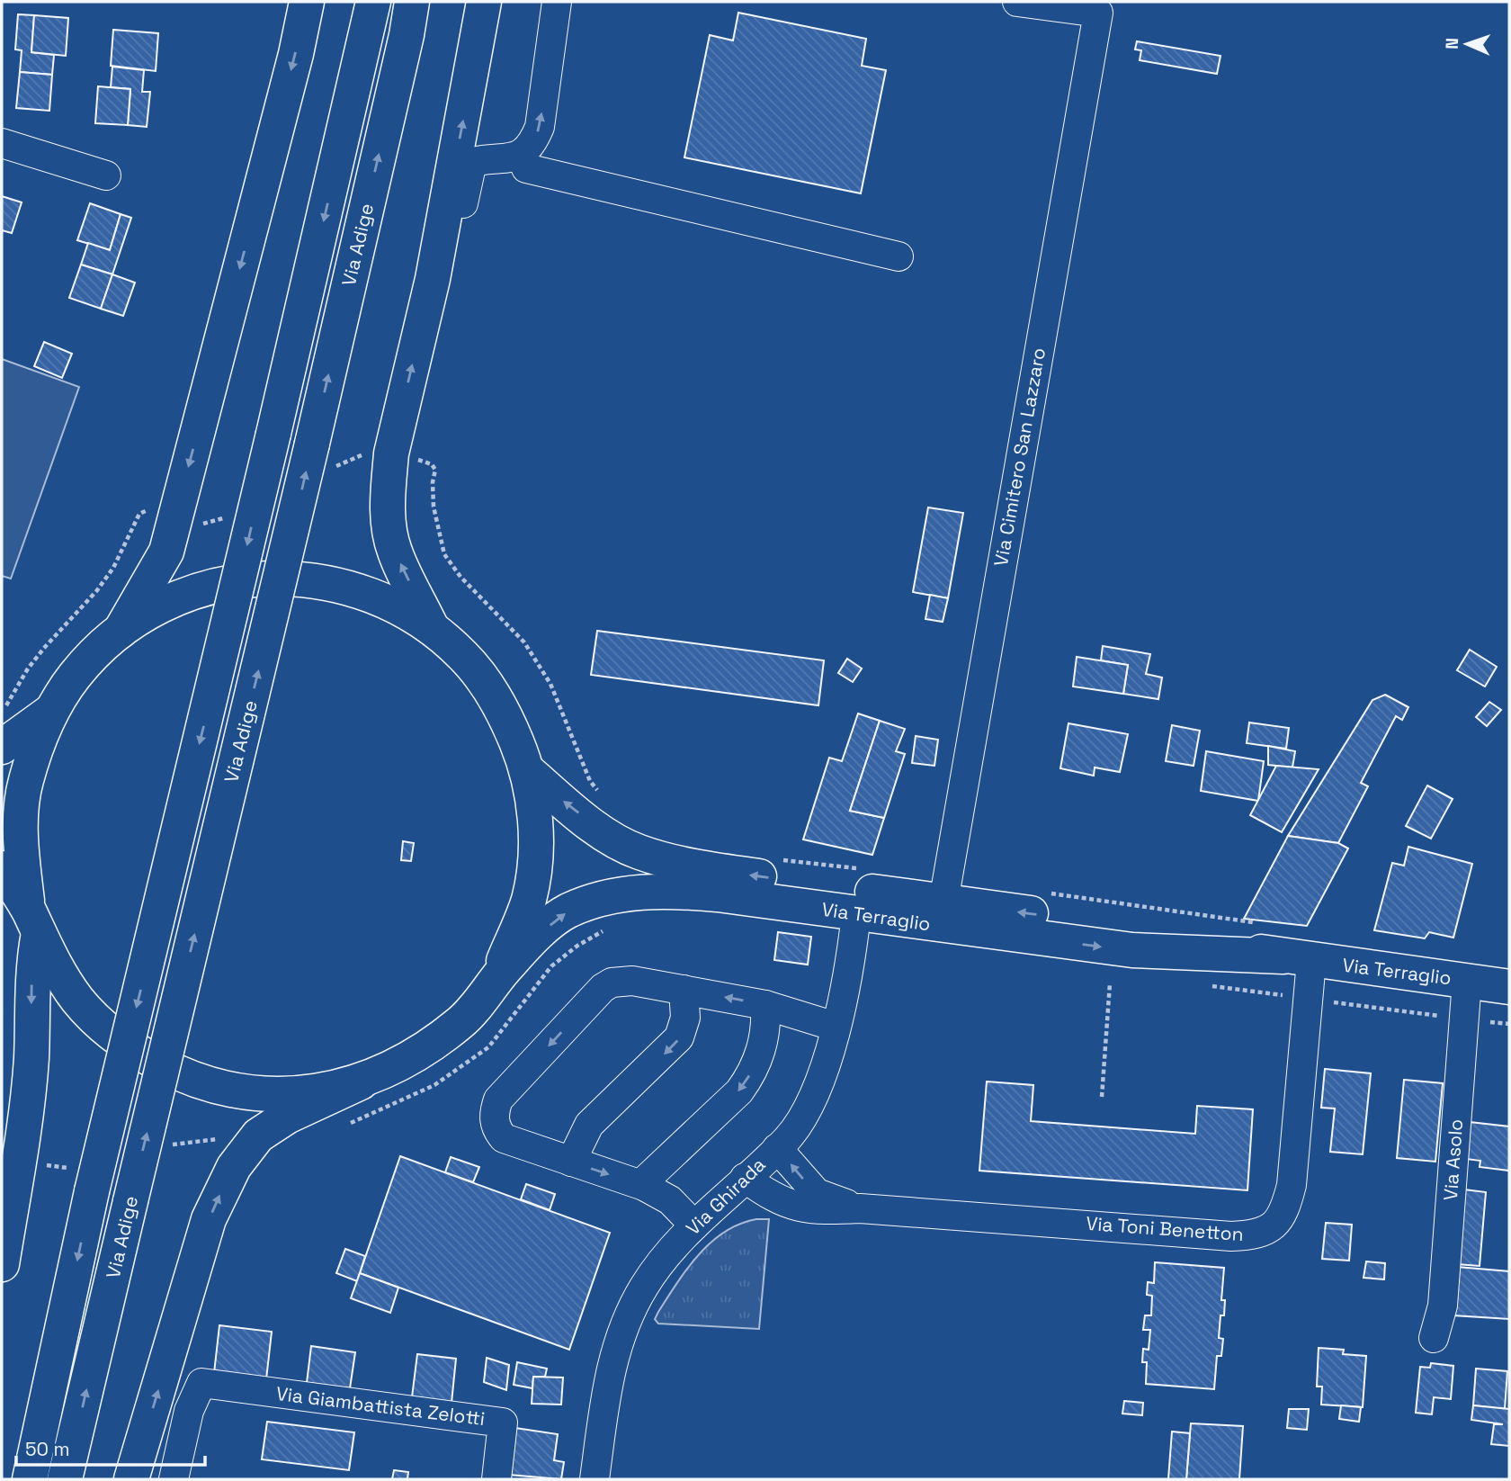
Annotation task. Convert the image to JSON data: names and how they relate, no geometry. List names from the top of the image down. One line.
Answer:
{"streets":{"main road":["Via Adige","Via Terraglio"],"street":["Via Cimitero San Lazzaro","Via Asolo","Via Ghirada","Via Toni Benetton","Via Giambattista Zelotti"]},"crossings":[["Via Cimitero San Lazzaro","Via Terraglio"],["Via Terraglio","Via Asolo"],["Via Terraglio","Via Ghirada"],["Via Terraglio","Via Toni Benetton"],["Via Ghirada","Via Toni Benetton"]],"scale_bar":"50 m","north":"left"}
